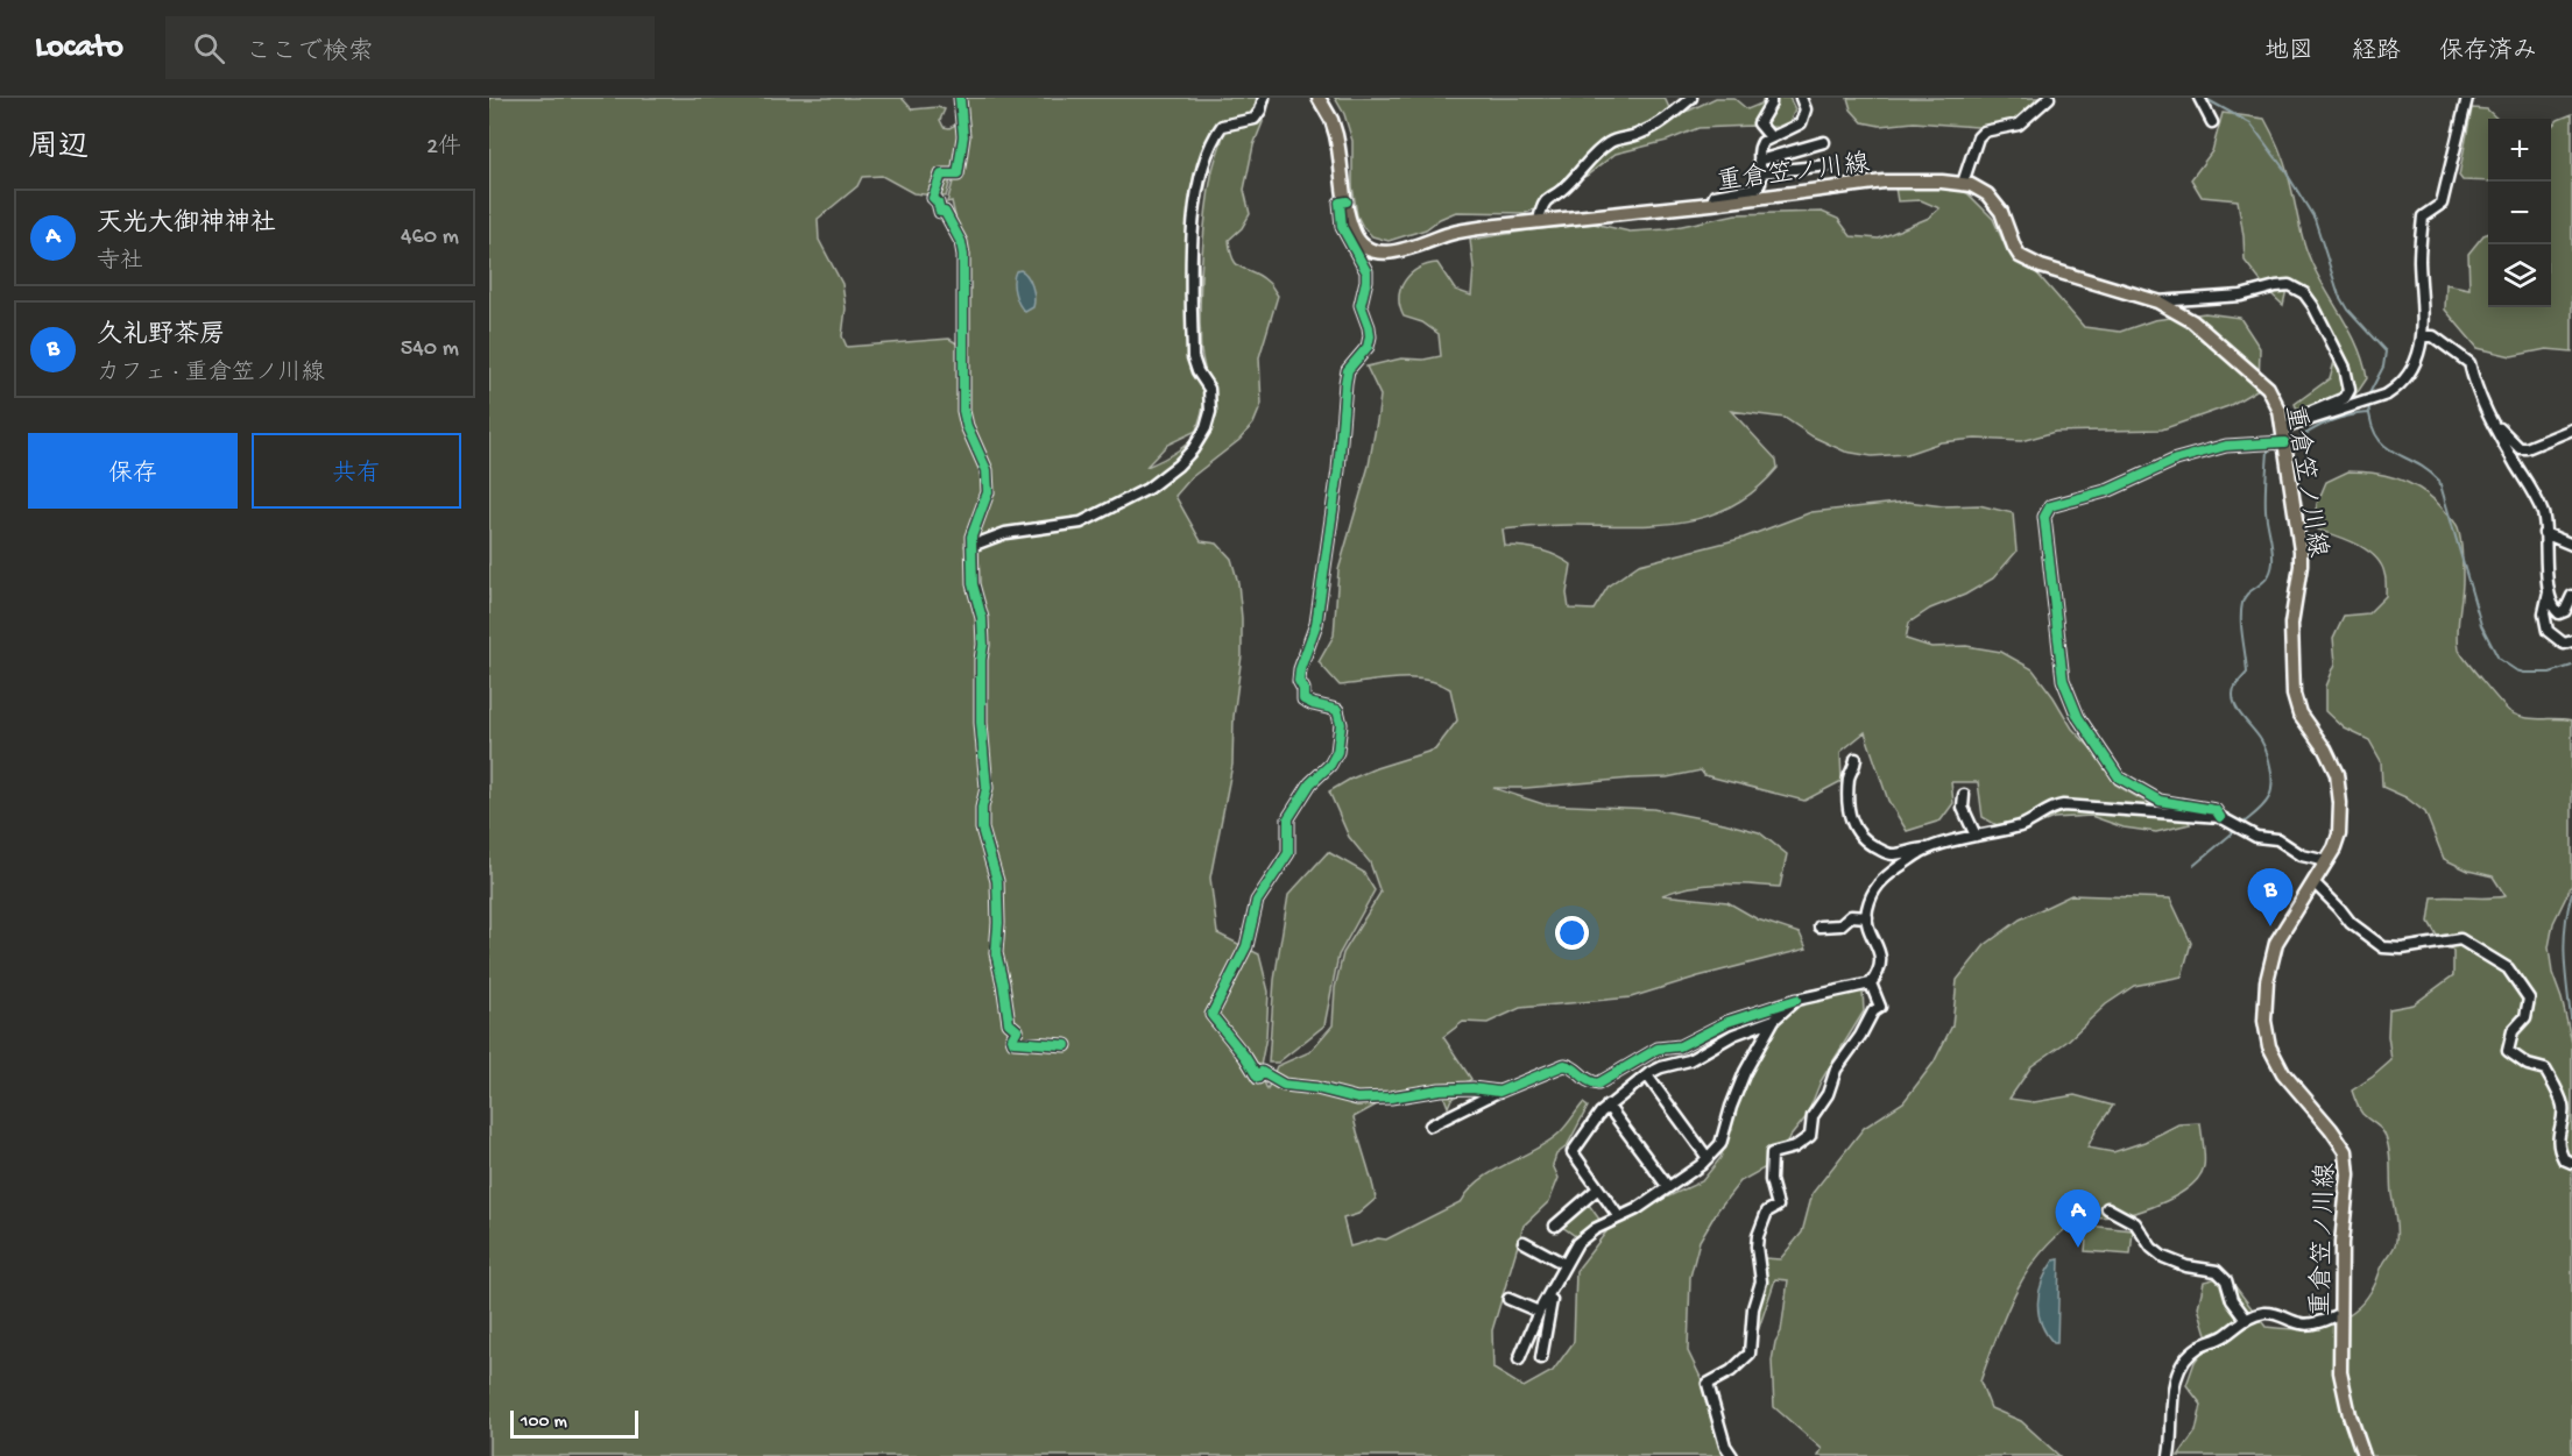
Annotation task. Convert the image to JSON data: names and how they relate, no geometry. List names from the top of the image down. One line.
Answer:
{"streets":{"main road":["重倉笠ノ川線"]},"scale_bar":"100 m","page":{"header":"Locato","search":"ここで検索","nav":["地図","経路","保存済み"],"heading":["周辺","2件"],"map_buttons":["+","−"],"list":[{"mark":"A","name":"天光大御神神社","note":"寺社","value":"460 m"},{"mark":"B","name":"久礼野茶房","note":"カフェ · 重倉笠ノ川線","value":"540 m"}],"buttons":["保存","共有"],"pins":["B","A"],"scale":"100 m"}}
